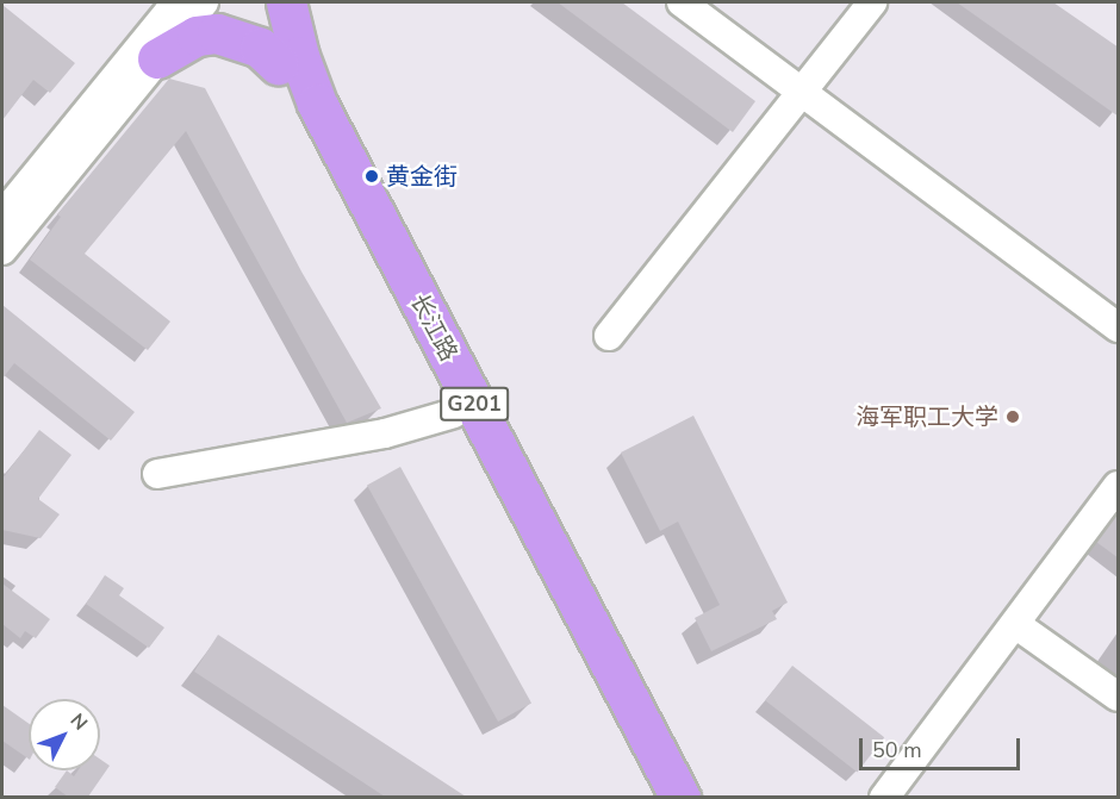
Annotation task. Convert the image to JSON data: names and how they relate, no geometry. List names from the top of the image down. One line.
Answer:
{"streets":{"highway":["长江路","G201"]},"places":["黄金街","海军职工大学"],"scale_bar":"50 m","north":"top right"}
